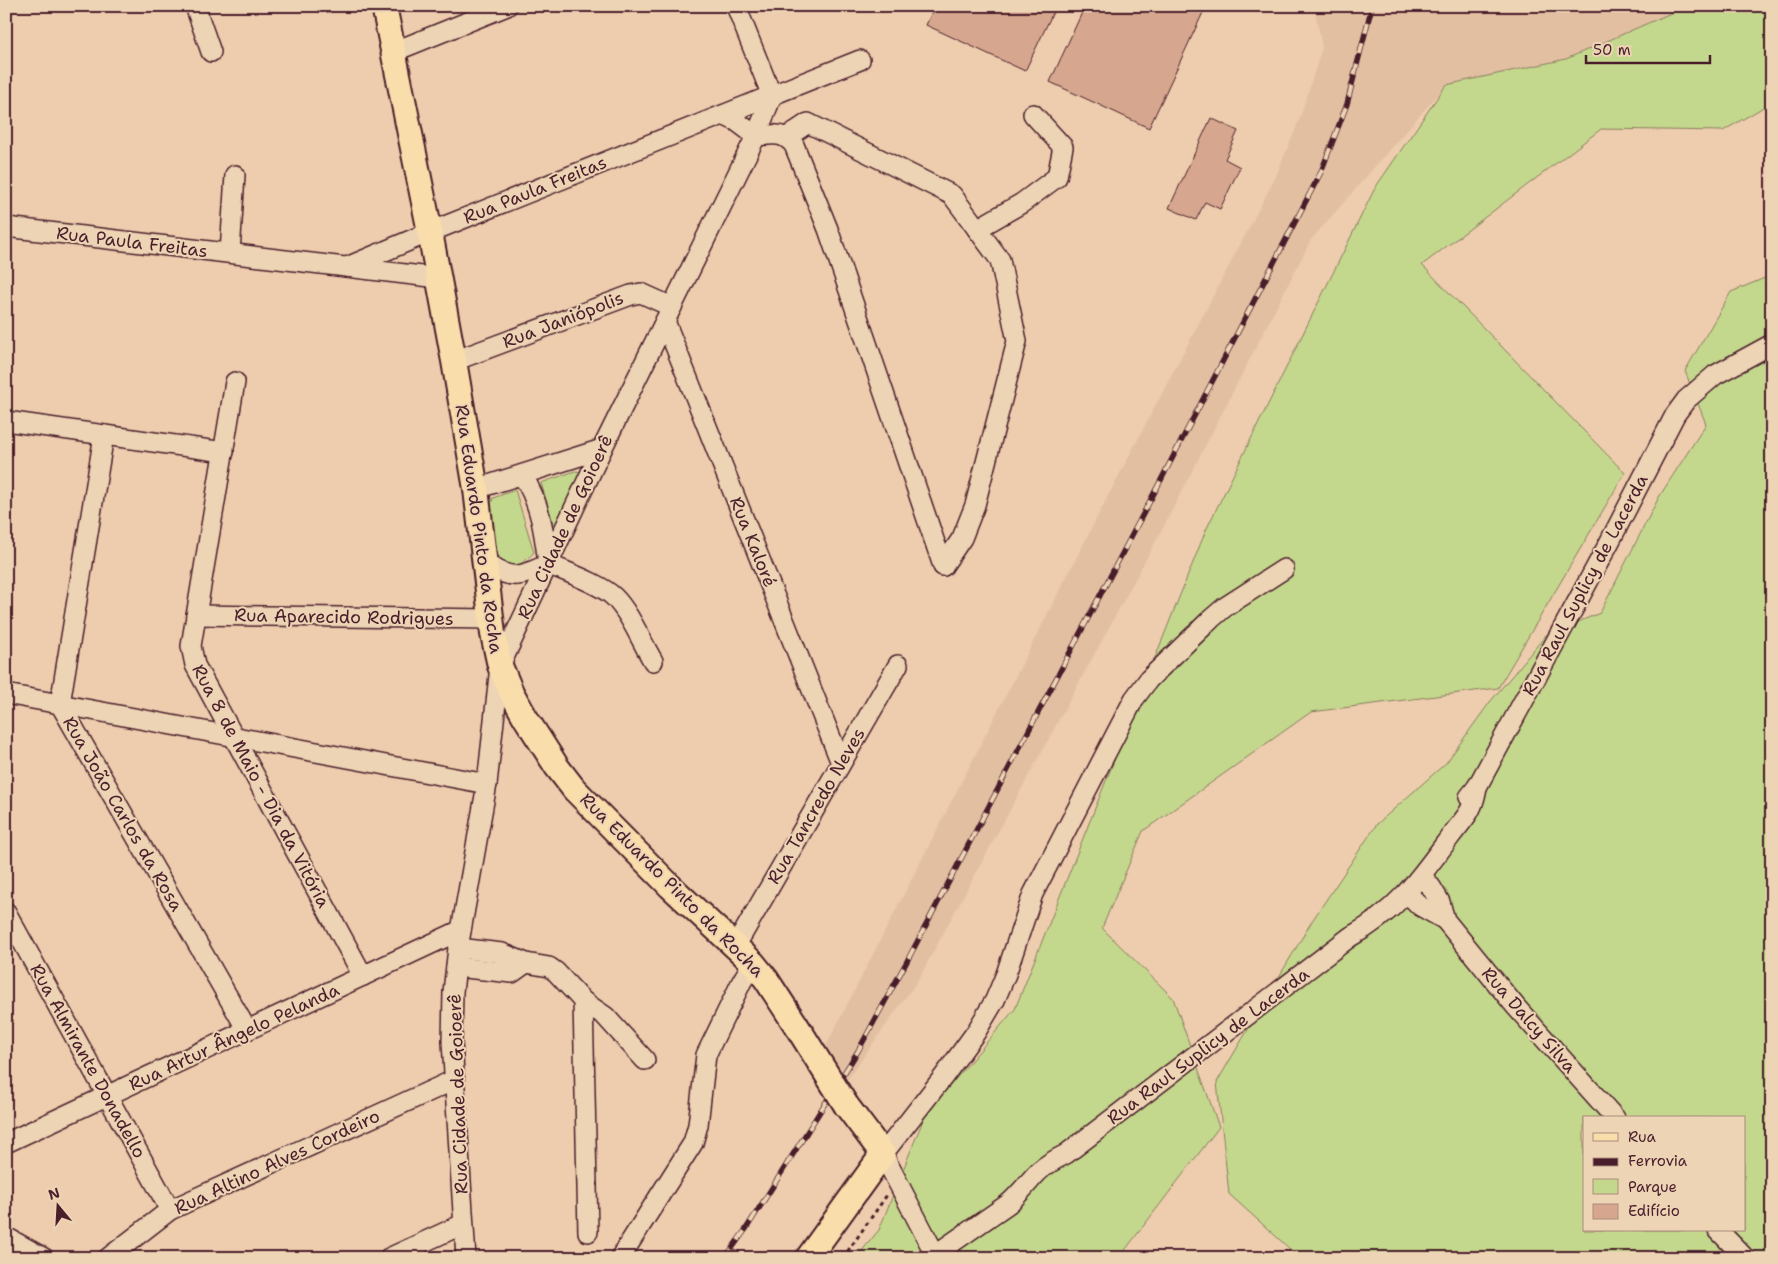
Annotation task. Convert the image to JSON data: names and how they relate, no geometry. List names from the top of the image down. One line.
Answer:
{"streets":{"main road":["Rua Eduardo Pinto da Rocha"],"street":["Rua Paula Freitas","Rua Janiópolis","Rua Cidade de Goioerê","Rua Kaloré","Rua Raul Suplicy de Lacerda","Rua Aparecido Rodrigues","Rua 8 de Maio - Dia da Vitória","Rua Tancredo Neves","Rua João Carlos da Rosa","Rua Dalcy Silva","Rua Artur Ângelo Pelanda","Rua Almirante Donadello","Rua Altino Alves Cordeiro"]},"crossings":[["Rua Paula Freitas","Rua Cidade de Goioerê"],["Rua Paula Freitas","Rua Eduardo Pinto da Rocha"],["Rua Janiópolis","Rua Cidade de Goioerê"],["Rua Janiópolis","Rua Eduardo Pinto da Rocha"],["Rua Janiópolis","Rua Kaloré"],["Rua Cidade de Goioerê","Rua Eduardo Pinto da Rocha"],["Rua Cidade de Goioerê","Rua Kaloré"],["Rua Cidade de Goioerê","Rua Artur Ângelo Pelanda"],["Rua Cidade de Goioerê","Rua Altino Alves Cordeiro"],["Rua Eduardo Pinto da Rocha","Rua Aparecido Rodrigues"],["Rua Eduardo Pinto da Rocha","Rua Tancredo Neves"],["Rua Kaloré","Rua Tancredo Neves"],["Rua Raul Suplicy de Lacerda","Rua Dalcy Silva"],["Rua Aparecido Rodrigues","Rua 8 de Maio - Dia da Vitória"],["Rua 8 de Maio - Dia da Vitória","Rua Artur Ângelo Pelanda"],["Rua João Carlos da Rosa","Rua Artur Ângelo Pelanda"],["Rua Artur Ângelo Pelanda","Rua Almirante Donadello"],["Rua Almirante Donadello","Rua Altino Alves Cordeiro"]],"legend":["Rua","Ferrovia","Parque","Edifício"],"scale_bar":"50 m","north":"top"}
